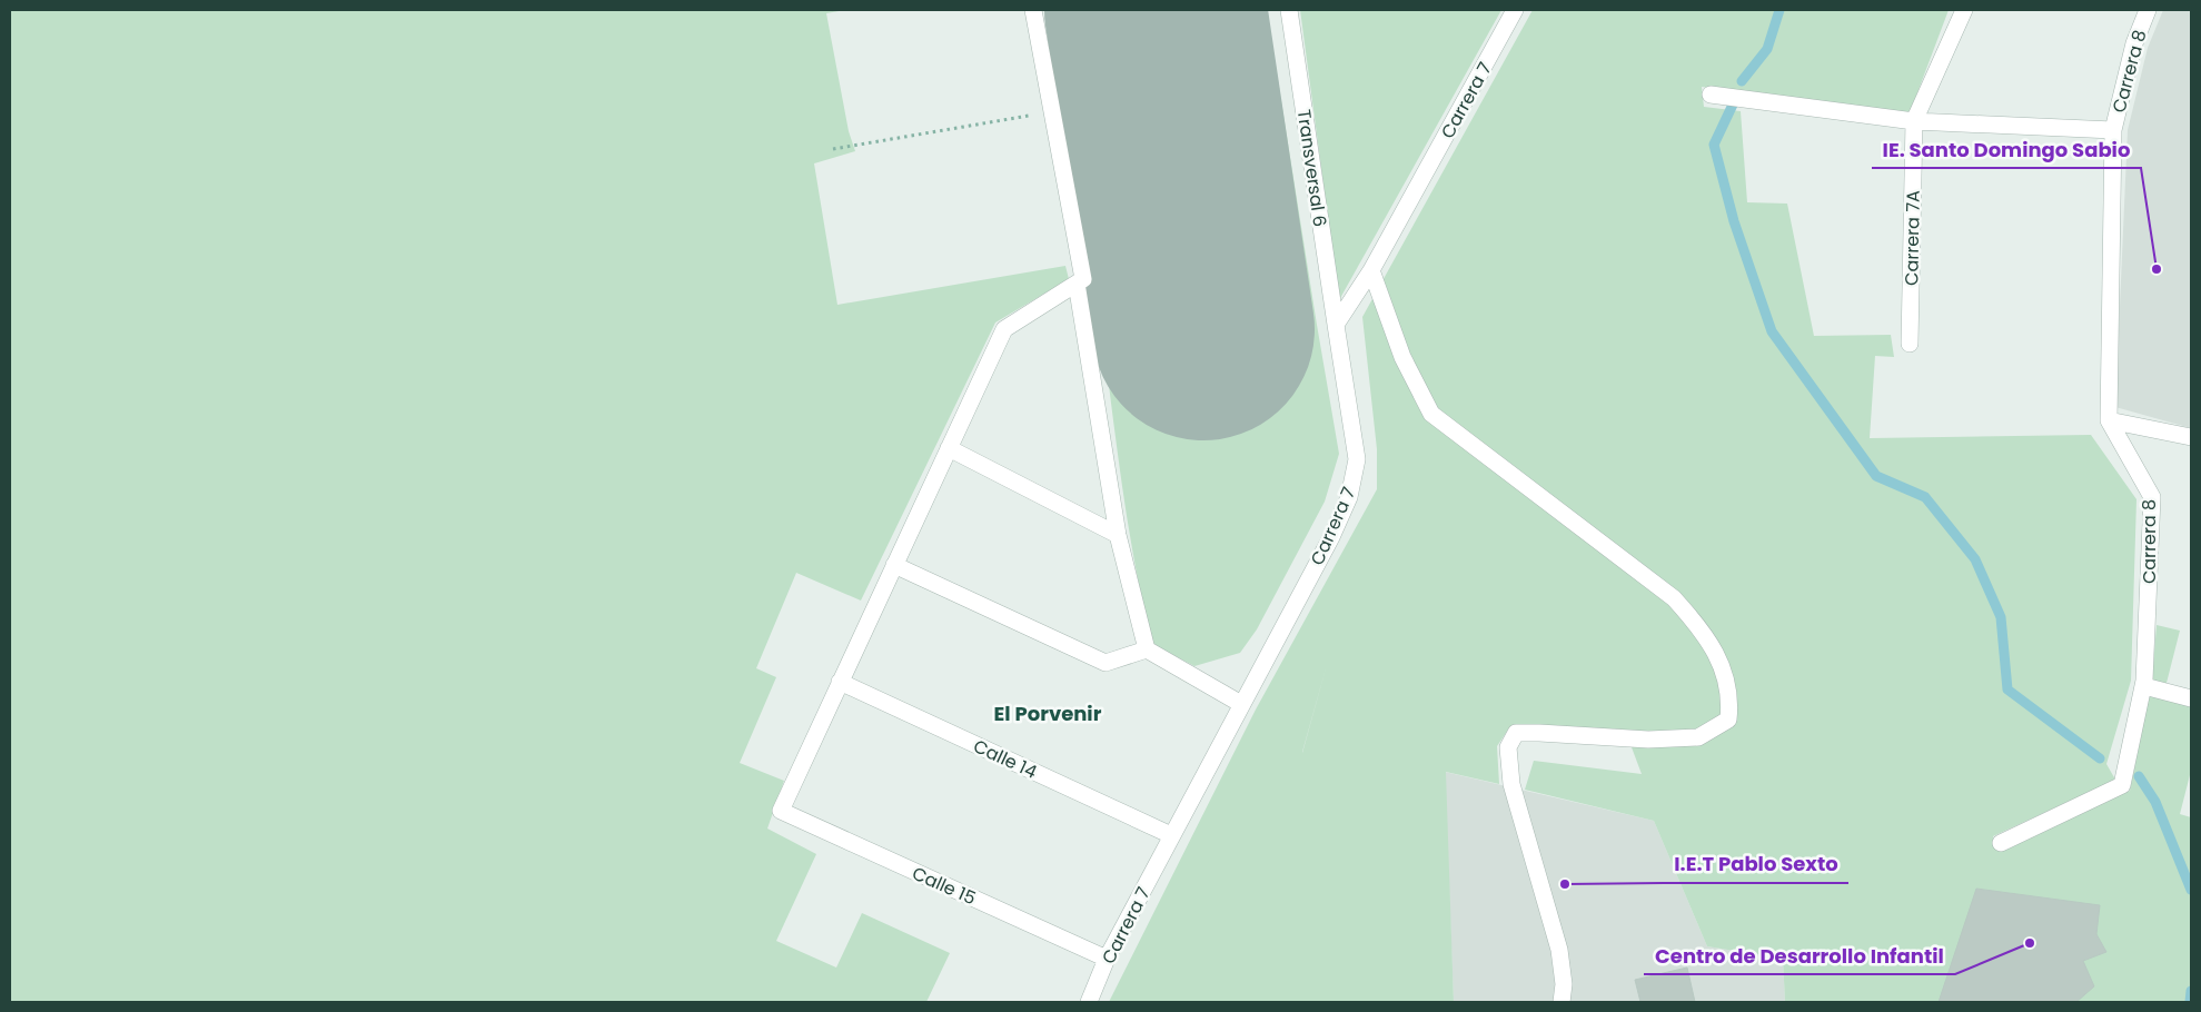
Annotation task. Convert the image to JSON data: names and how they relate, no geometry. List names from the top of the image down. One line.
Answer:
{"streets":{"street":["Carrera 8","Carrera 7","Transversal 6","Carrera 7A","Calle 14","Calle 15"]},"crossings":[["Carrera 7","Transversal 6"],["Carrera 7","Calle 14"],["Carrera 7","Calle 15"],["Calle 14","Calle 15"]],"districts":["El Porvenir"],"places":["IE. Santo Domingo Sabio","I.E.T Pablo Sexto","Centro de Desarrollo Infantil"]}
